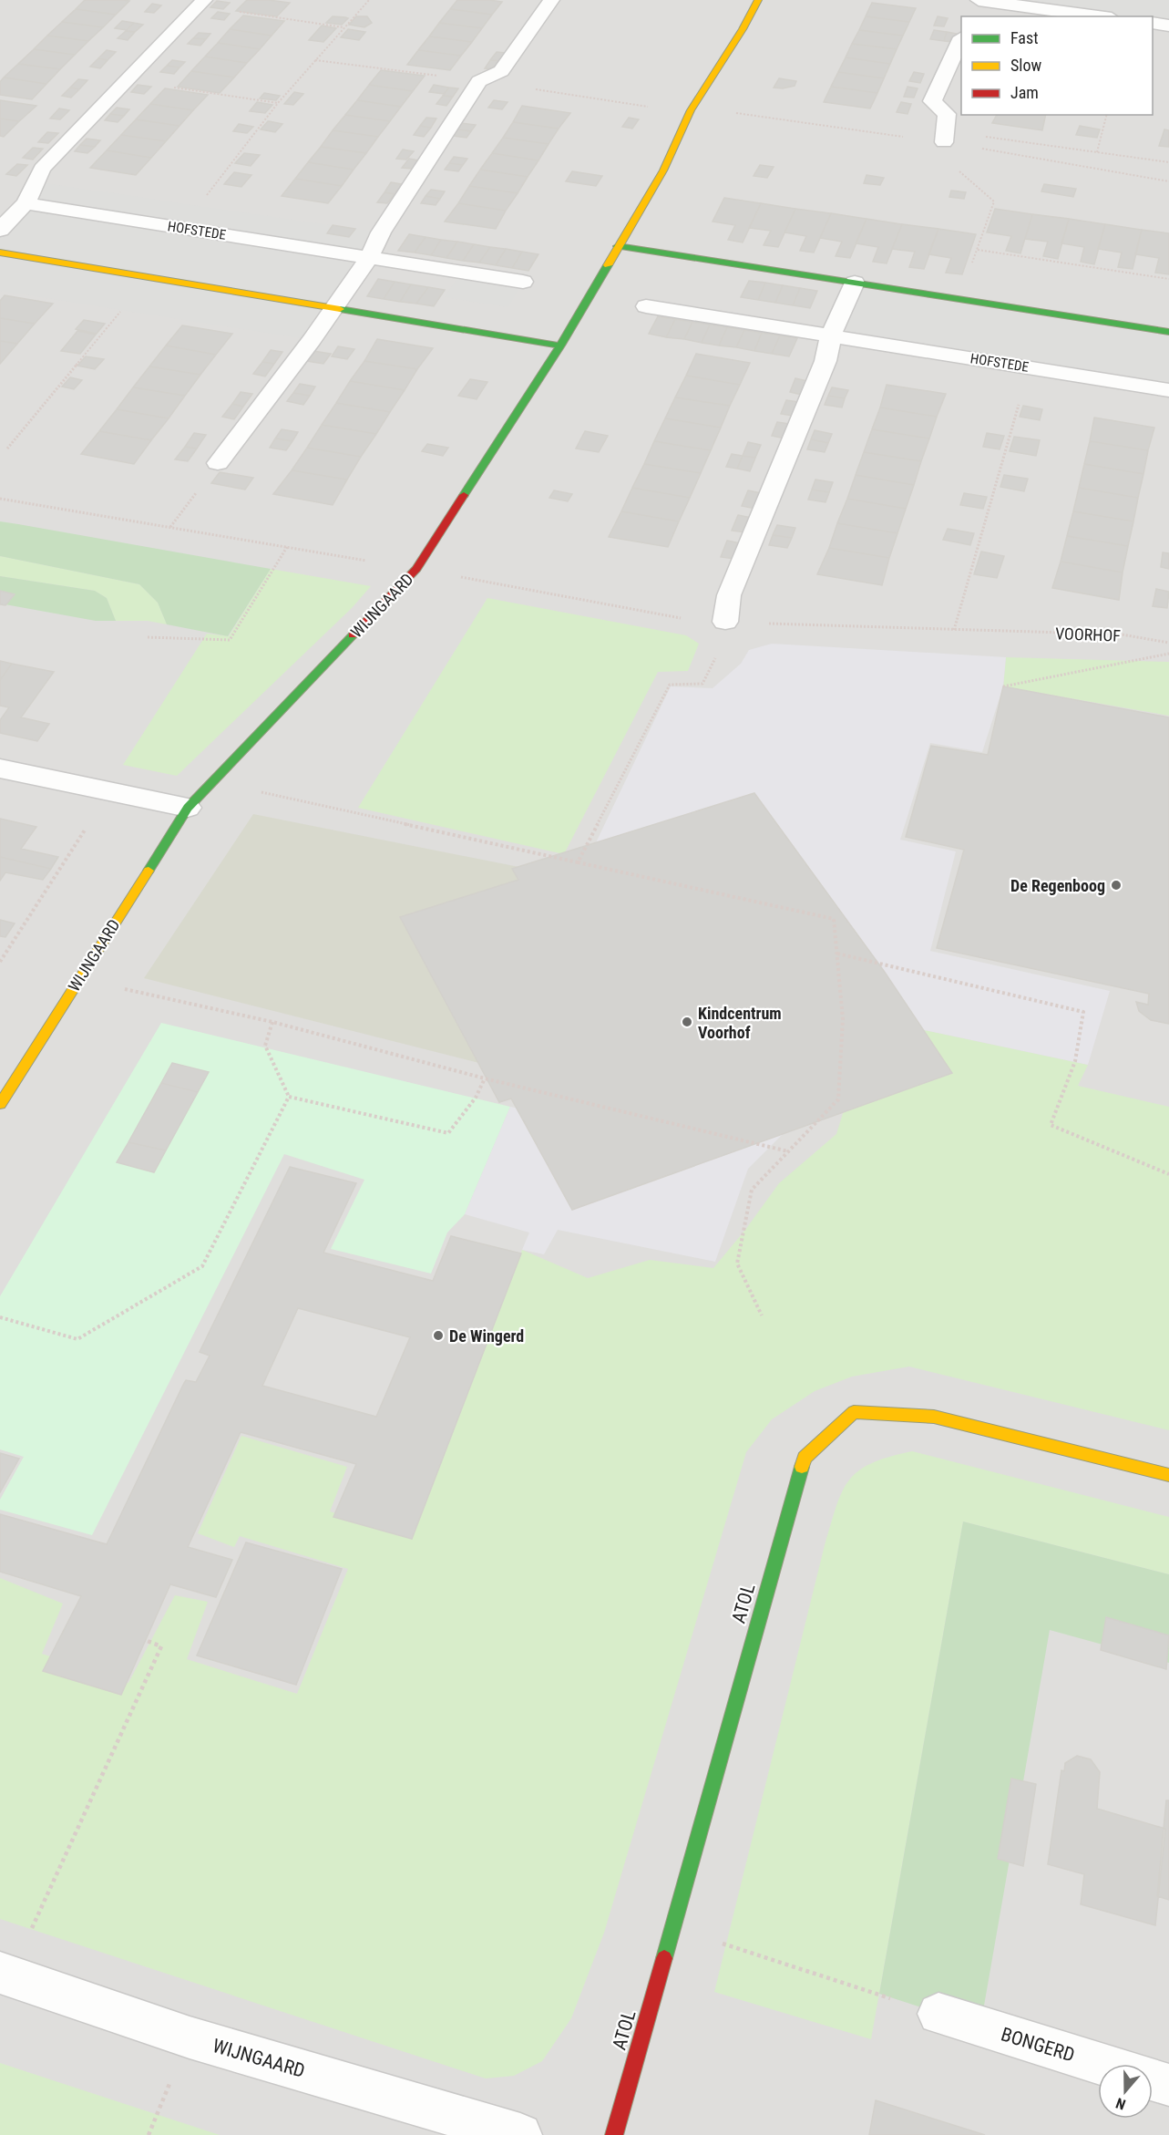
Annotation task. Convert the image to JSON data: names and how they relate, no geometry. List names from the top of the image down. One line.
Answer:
{"streets":{"street":["HOFSTEDE","WIJNGAARD","ATOL","BONGERD"],"path":["VOORHOF"]},"places":["De Regenboog","Kindcentrum Voorhof","De Wingerd"],"legend":["Fast","Slow","Jam"],"north":"bottom"}
